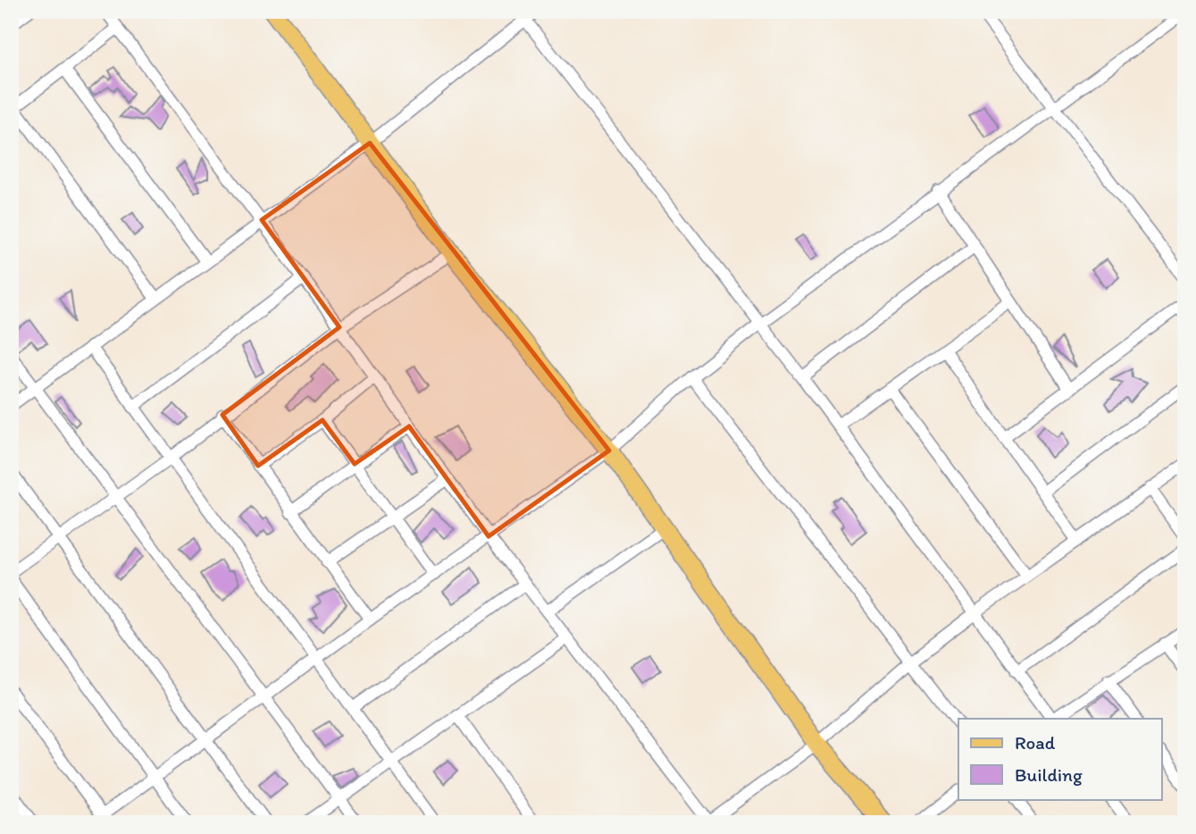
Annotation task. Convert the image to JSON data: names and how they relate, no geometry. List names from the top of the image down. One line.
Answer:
{"legend":["Road","Building"]}
